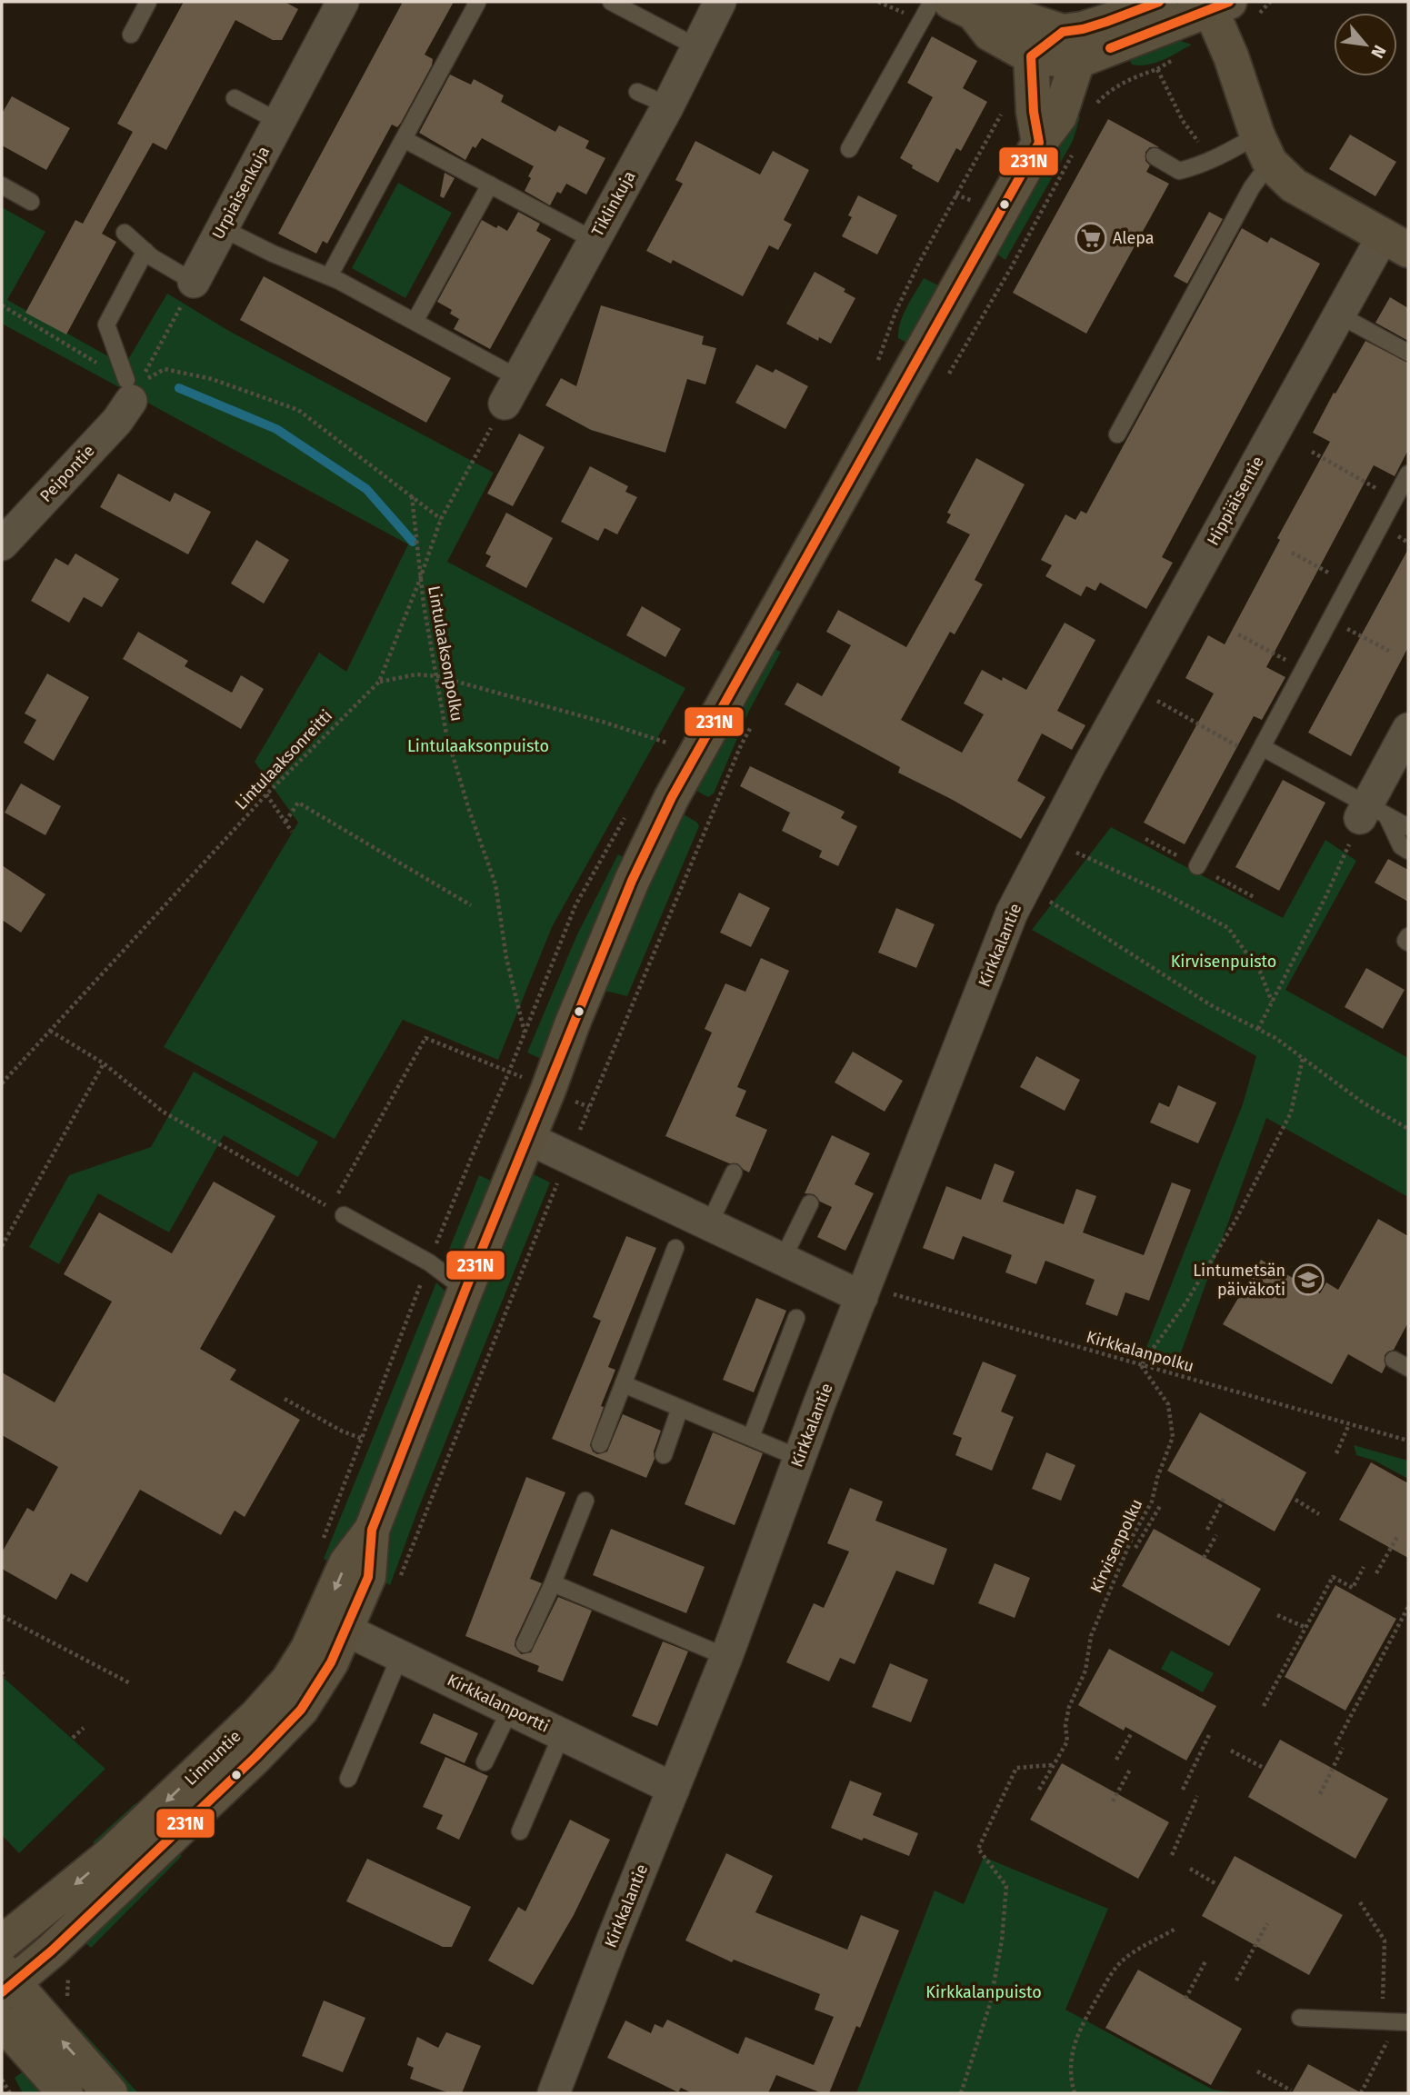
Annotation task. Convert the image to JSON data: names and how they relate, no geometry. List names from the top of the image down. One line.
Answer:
{"streets":{"street":["Urpiaisenkuja","Tiklinkuja","Peipontie","Hippiäisentie","Kirkkalantie","Kirkkalanportti","Linnuntie"],"path":["Lintulaaksonpolku","Lintulaaksonreitti","Kirkkalanpolku","Kirvisenpolku"]},"crossings":[["Tiklinkuja","Lintulaaksonreitti"],["Hippiäisentie","Kirkkalantie"],["Lintulaaksonpolku","Lintulaaksonreitti"],["Kirkkalantie","Kirkkalanpolku"],["Kirkkalantie","Kirkkalanportti"],["Kirkkalanpolku","Kirvisenpolku"],["Kirkkalanportti","Linnuntie"]],"parks":["Lintulaaksonpuisto","Kirvisenpuisto","Kirkkalanpuisto"],"places":{"supermarket":["Alepa"],"school or university":["Lintumetsän päiväkoti"]},"lines":["transit line 231N"],"north":"bottom right"}
